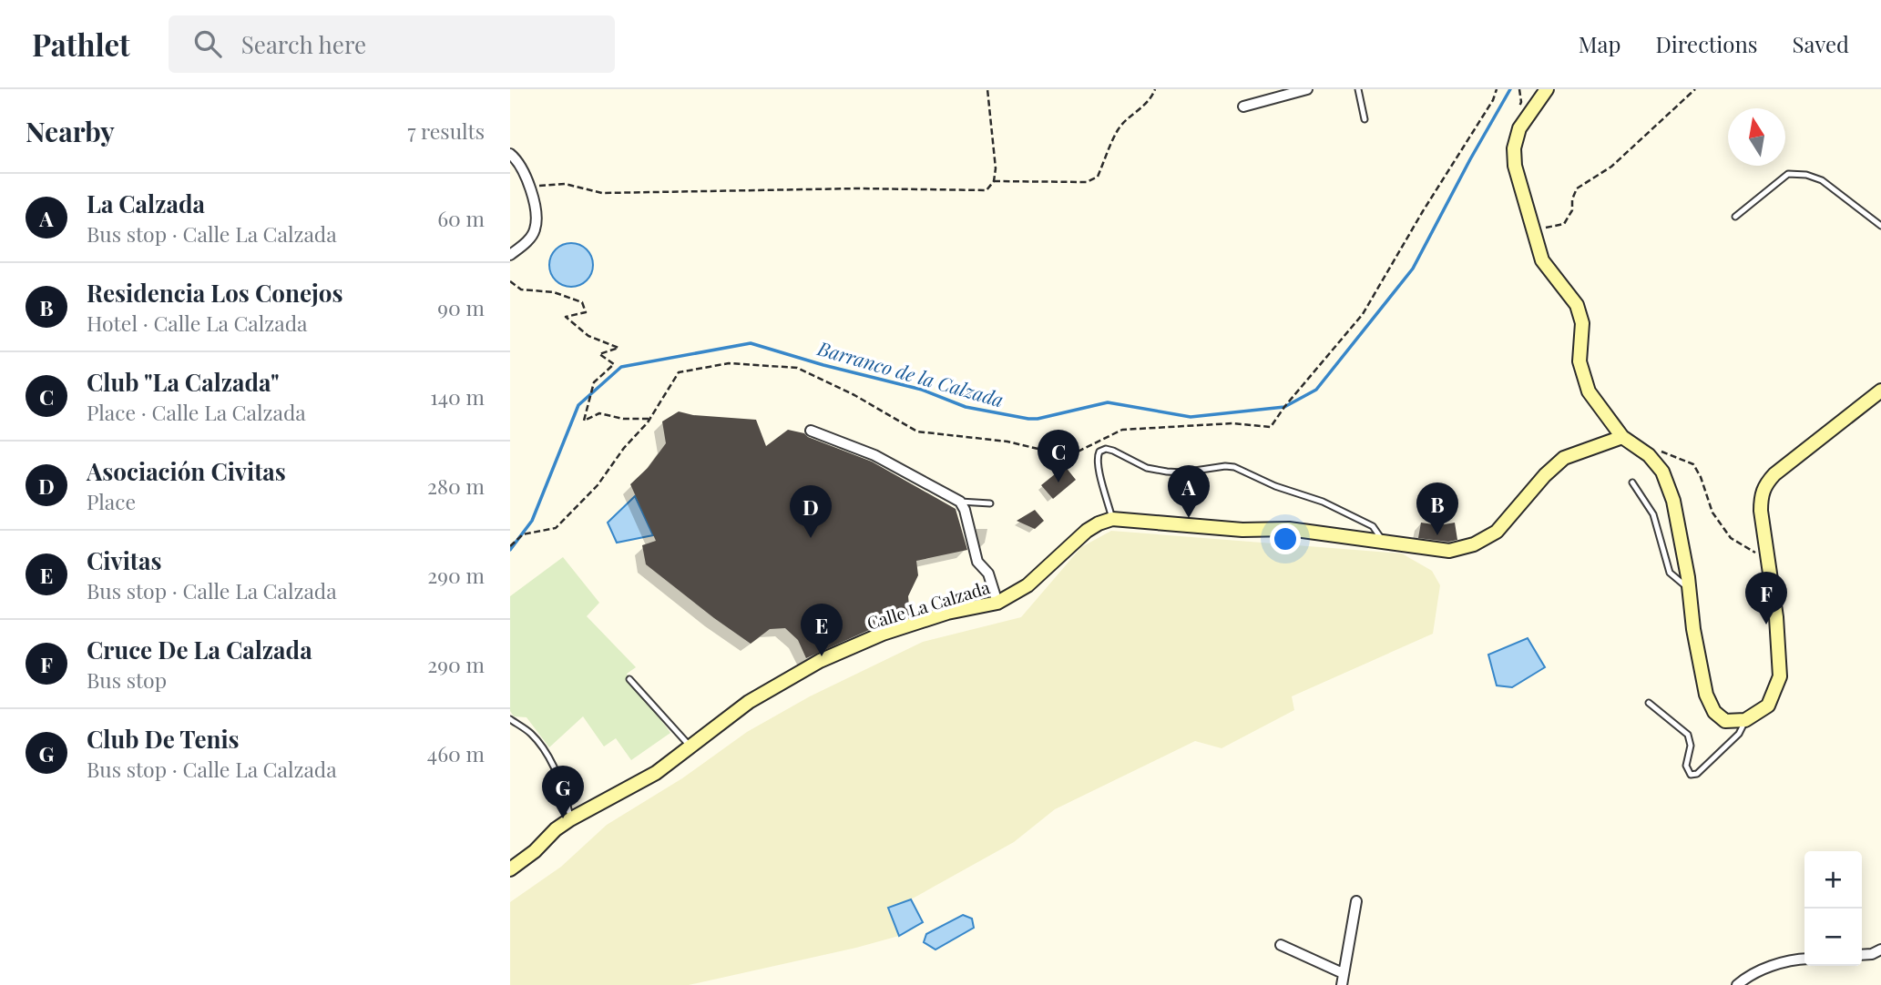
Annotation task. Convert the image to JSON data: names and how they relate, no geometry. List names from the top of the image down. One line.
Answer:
{"streets":{"main road":["Calle La Calzada"]},"water":["Barranco de la Calzada"],"north":"top","page":{"header":"Pathlet","search":"Search here","nav":["Map","Directions","Saved"],"heading":["Nearby","7 results"],"list":[{"mark":"A","name":"La Calzada","note":"Bus stop · Calle La Calzada","value":"60 m"},{"mark":"B","name":"Residencia Los Conejos","note":"Hotel · Calle La Calzada","value":"90 m"},{"mark":"C","name":"Club \"La Calzada\"","note":"Place · Calle La Calzada","value":"140 m"},{"mark":"D","name":"Asociación Civitas","note":"Place","value":"280 m"},{"mark":"E","name":"Civitas","note":"Bus stop · Calle La Calzada","value":"290 m"},{"mark":"F","name":"Cruce De La Calzada","note":"Bus stop","value":"290 m"},{"mark":"G","name":"Club De Tenis","note":"Bus stop · Calle La Calzada","value":"460 m"}],"pins":["C","A","B","D","F","E","G"],"map_buttons":["+","−"]}}
